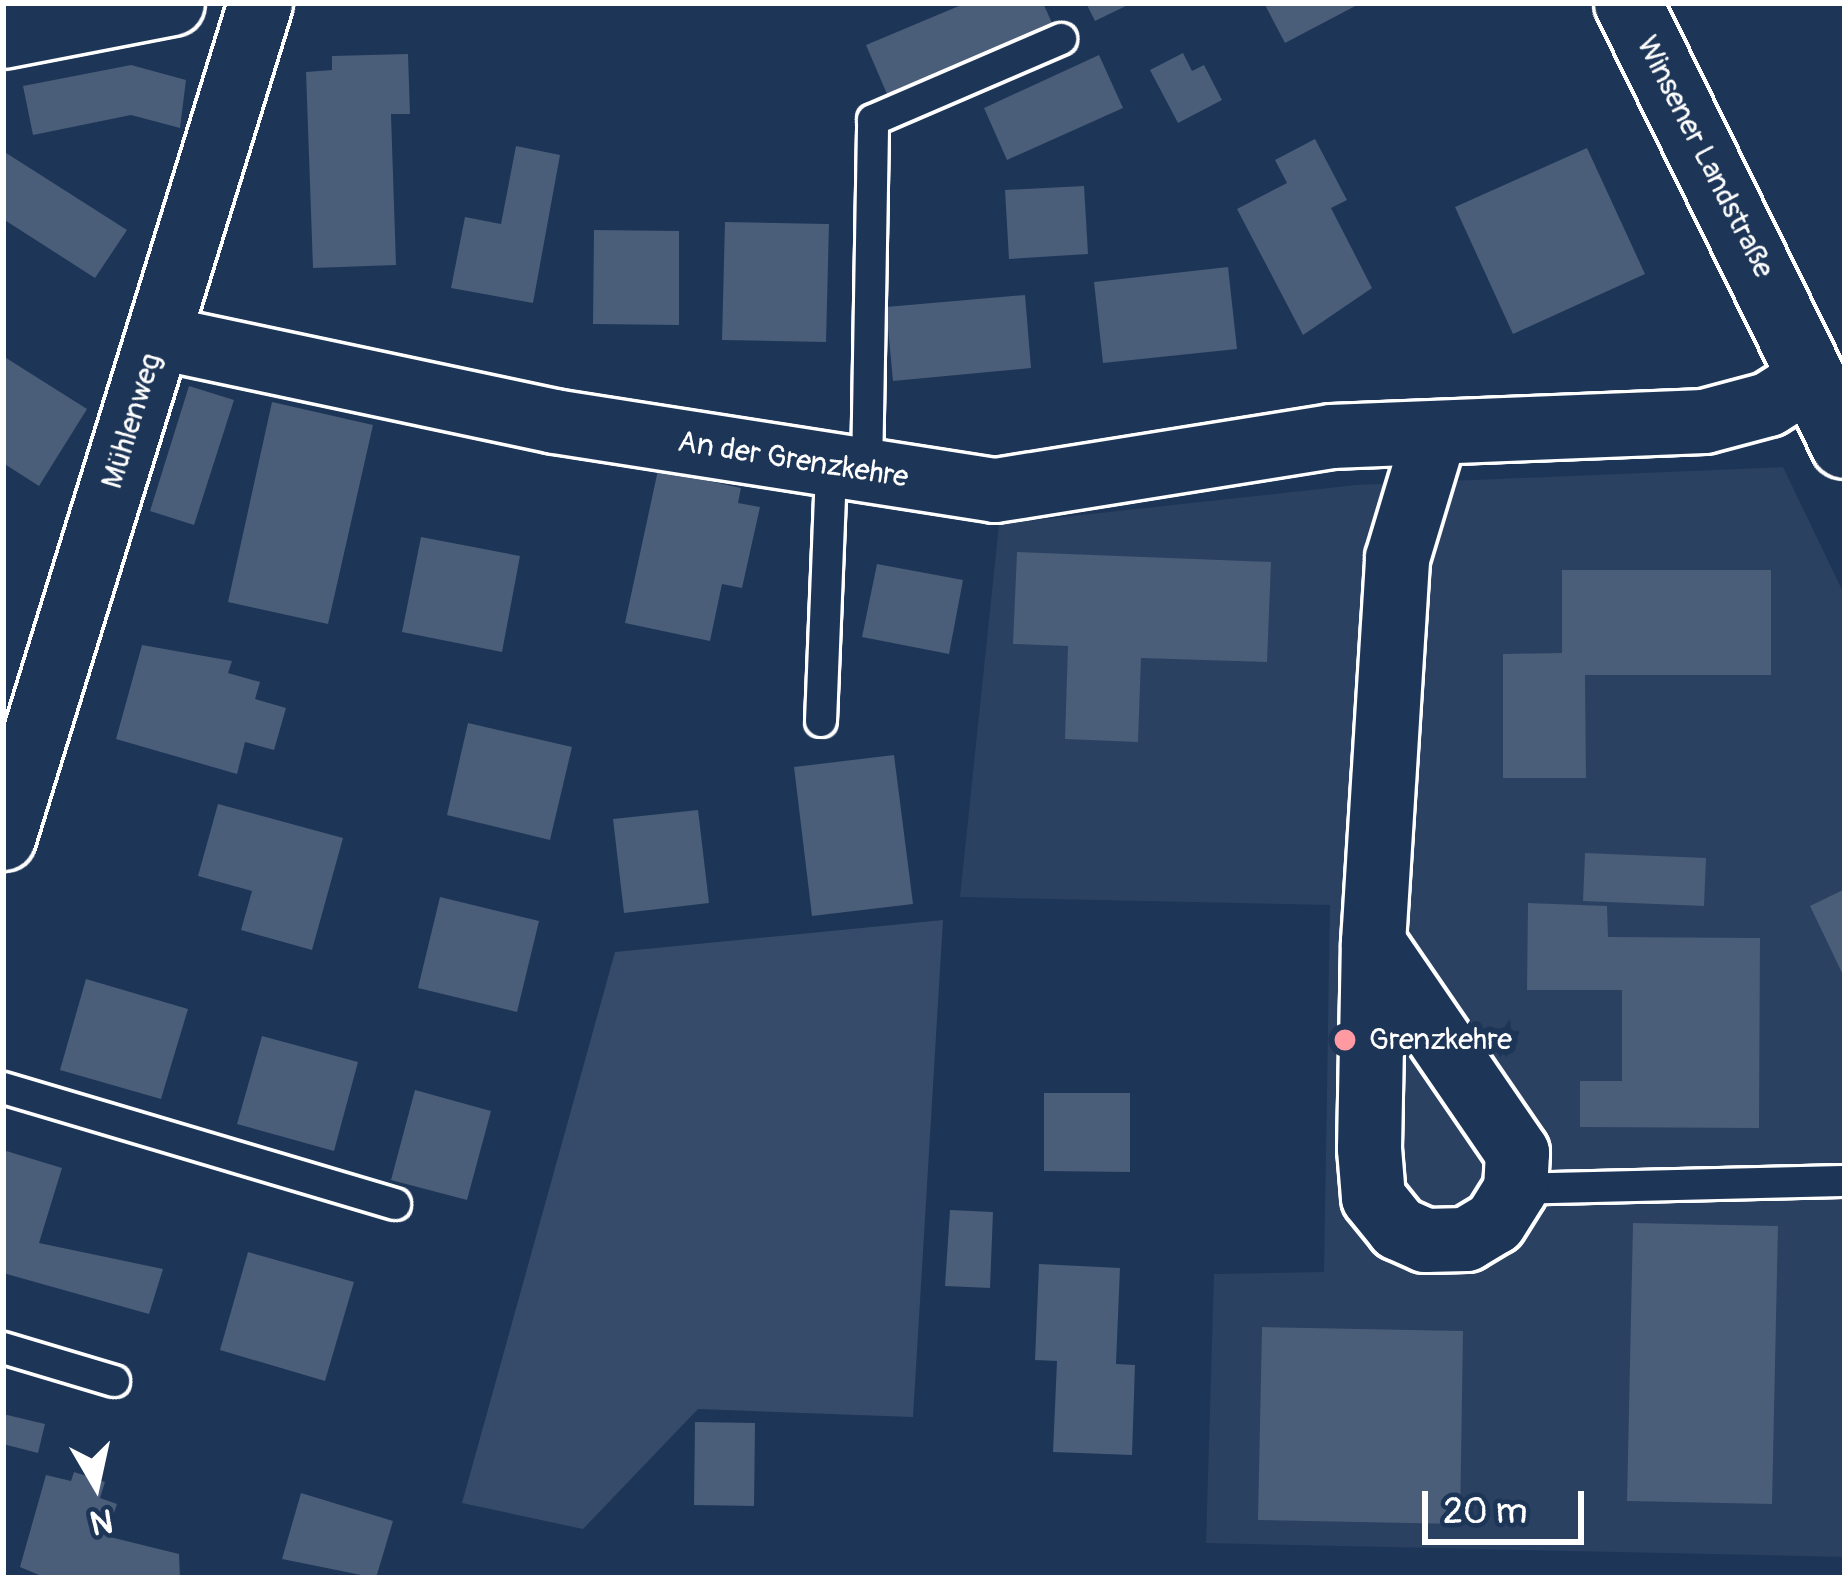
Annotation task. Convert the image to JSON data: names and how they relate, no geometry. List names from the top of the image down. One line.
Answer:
{"streets":{"street":["Winsener Landstraße","Mühlenweg","An der Grenzkehre"]},"crossings":[["Mühlenweg","An der Grenzkehre"]],"places":["Grenzkehre"],"scale_bar":"20 m","north":"bottom"}
